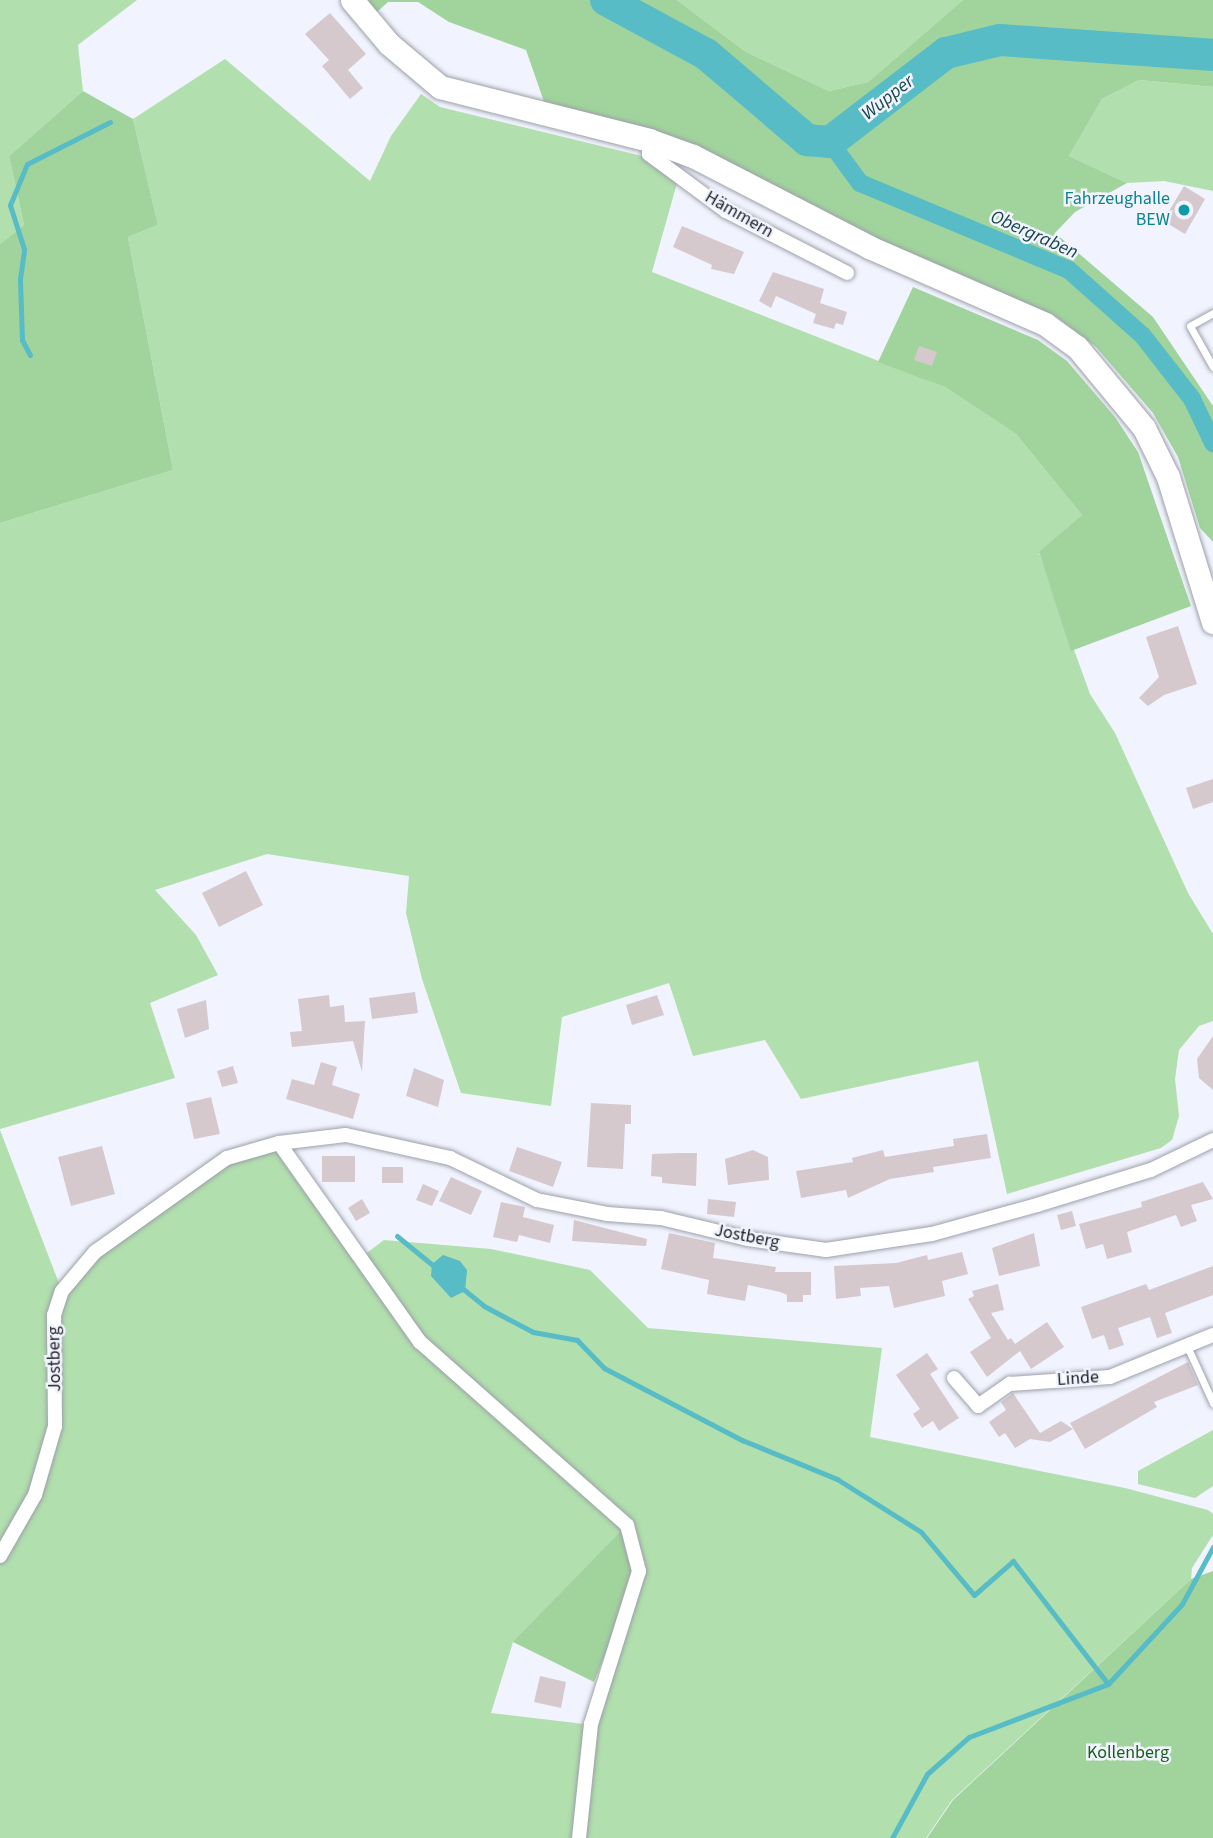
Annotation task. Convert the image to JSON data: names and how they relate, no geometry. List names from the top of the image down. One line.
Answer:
{"streets":{"street":["Hämmern","Jostberg","Linde"]},"water":["Wupper","Obergraben"],"parks":["Kollenberg"],"places":["Fahrzeughalle BEW"]}
